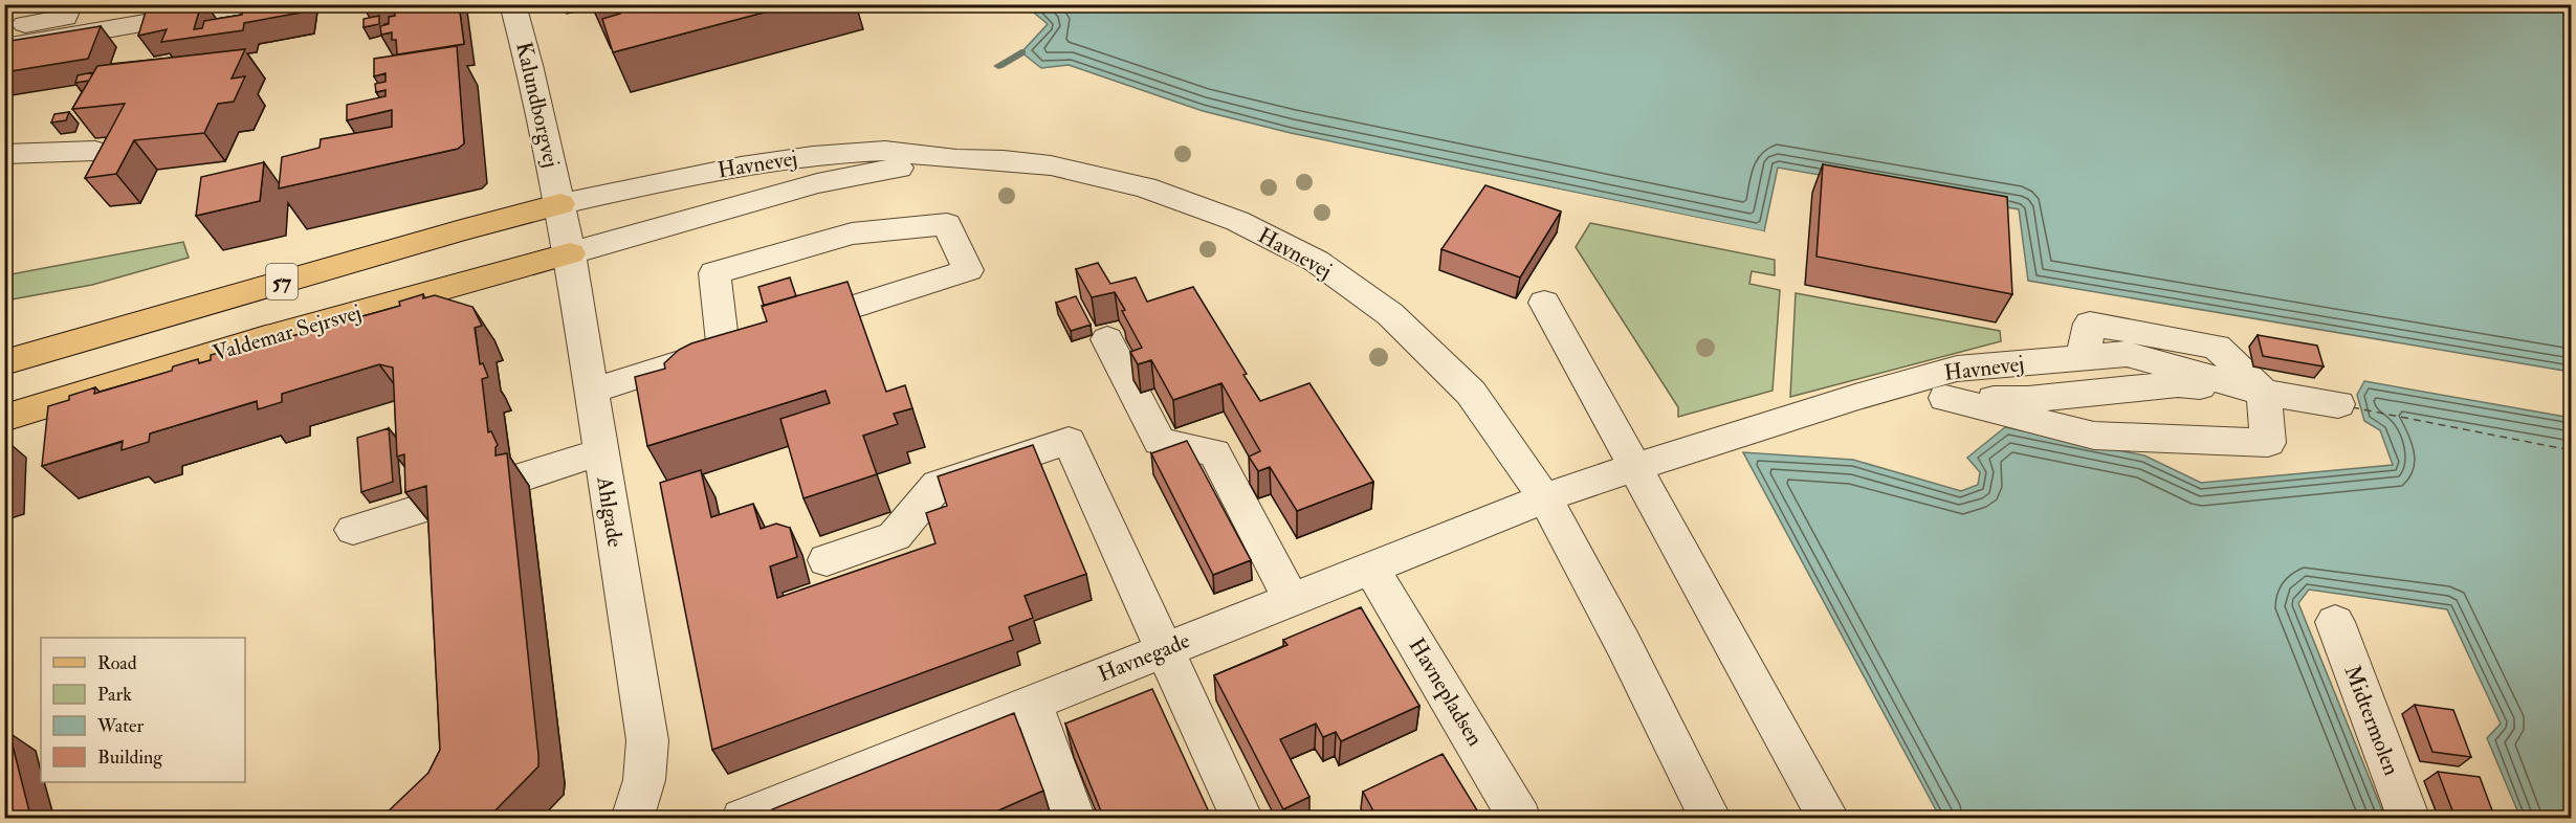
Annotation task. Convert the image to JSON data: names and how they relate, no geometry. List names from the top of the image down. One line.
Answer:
{"streets":{"main road":["57","Valdemar Sejrsvej"],"street":["Kalundborgvej","Havnevej","Ahlgade","Havnegade","Havnepladsen","Midtermolen"]},"crossings":[["Kalundborgvej","Havnevej"],["Kalundborgvej","57"],["Kalundborgvej","Ahlgade"],["Havnevej","57"],["Havnevej","Valdemar Sejrsvej"],["Havnevej","Ahlgade"],["Havnevej","Havnegade"],["57","Ahlgade"],["Valdemar Sejrsvej","Ahlgade"],["Havnegade","Havnepladsen"]],"legend":["Road","Park","Water","Building"]}
